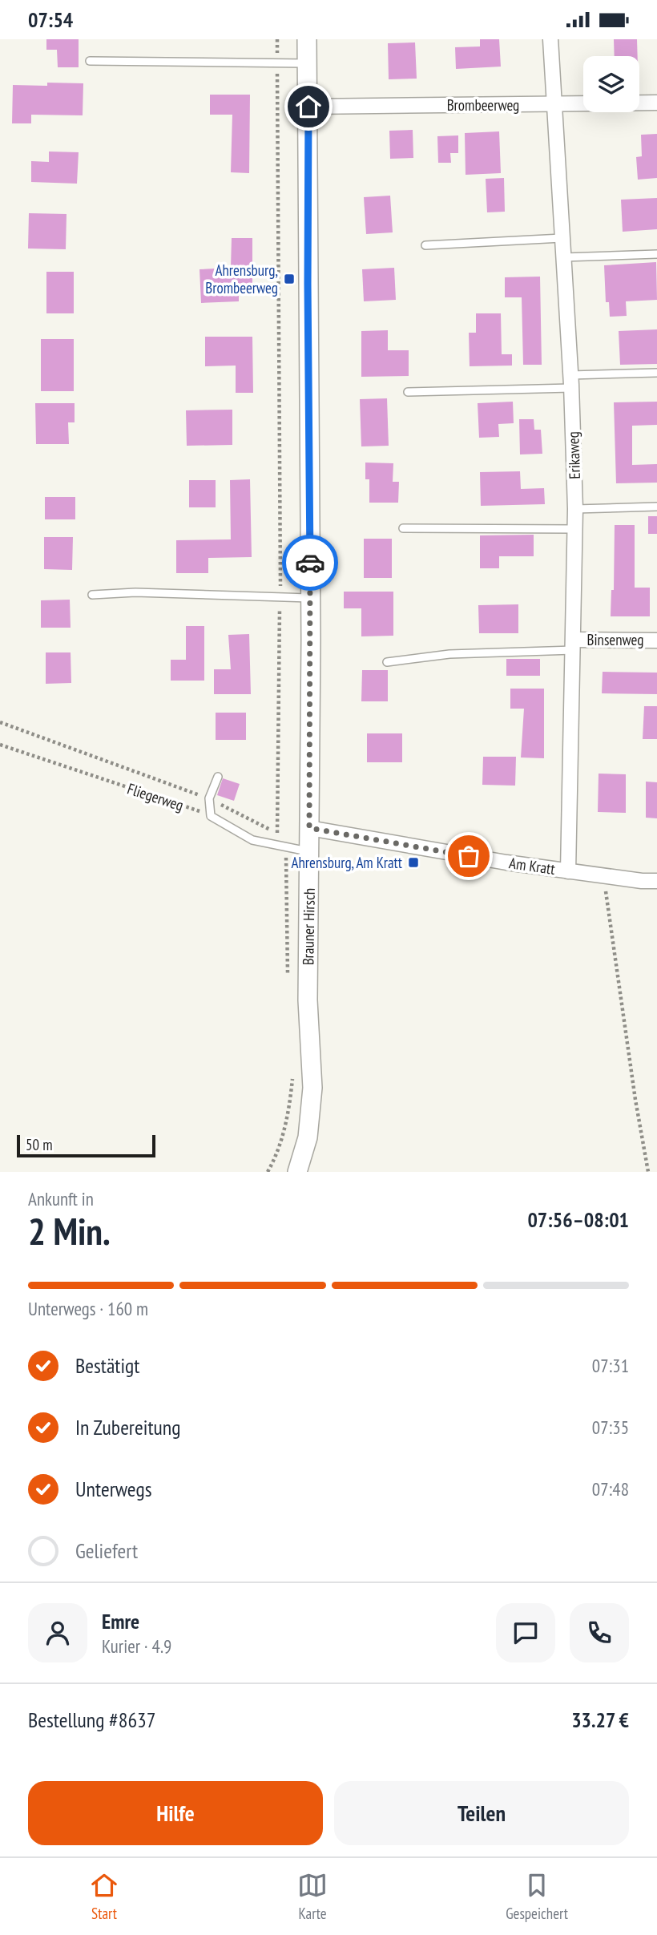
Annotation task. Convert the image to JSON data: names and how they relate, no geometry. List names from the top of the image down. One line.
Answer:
{"streets":{"street":["Brombeerweg","Erikaweg","Binsenweg","Am Kratt","Brauner Hirsch"],"path":["Fliegerweg"]},"crossings":[["Brombeerweg","Erikaweg"],["Brombeerweg","Brauner Hirsch"],["Erikaweg","Binsenweg"],["Erikaweg","Am Kratt"],["Am Kratt","Brauner Hirsch"]],"places":{"transit":["Ahrensburg, Brombeerweg","Ahrensburg, Am Kratt"]},"scale_bar":"50 m","page":{"status":"07:54","scale":"50 m","heading":["2 Min.","Ankunft in","07:56–08:01"],"panel":["Emre","Kurier · 4.9","Bestellung #8637","33.27 €"],"bar":"Unterwegs · 160 m","list":[["Bestätigt","07:31"],["In Zubereitung","07:35"],["Unterwegs","07:48"],"Geliefert"],"buttons":["Hilfe","Teilen"],"tabs":["Start","Karte","Gespeichert"]}}
